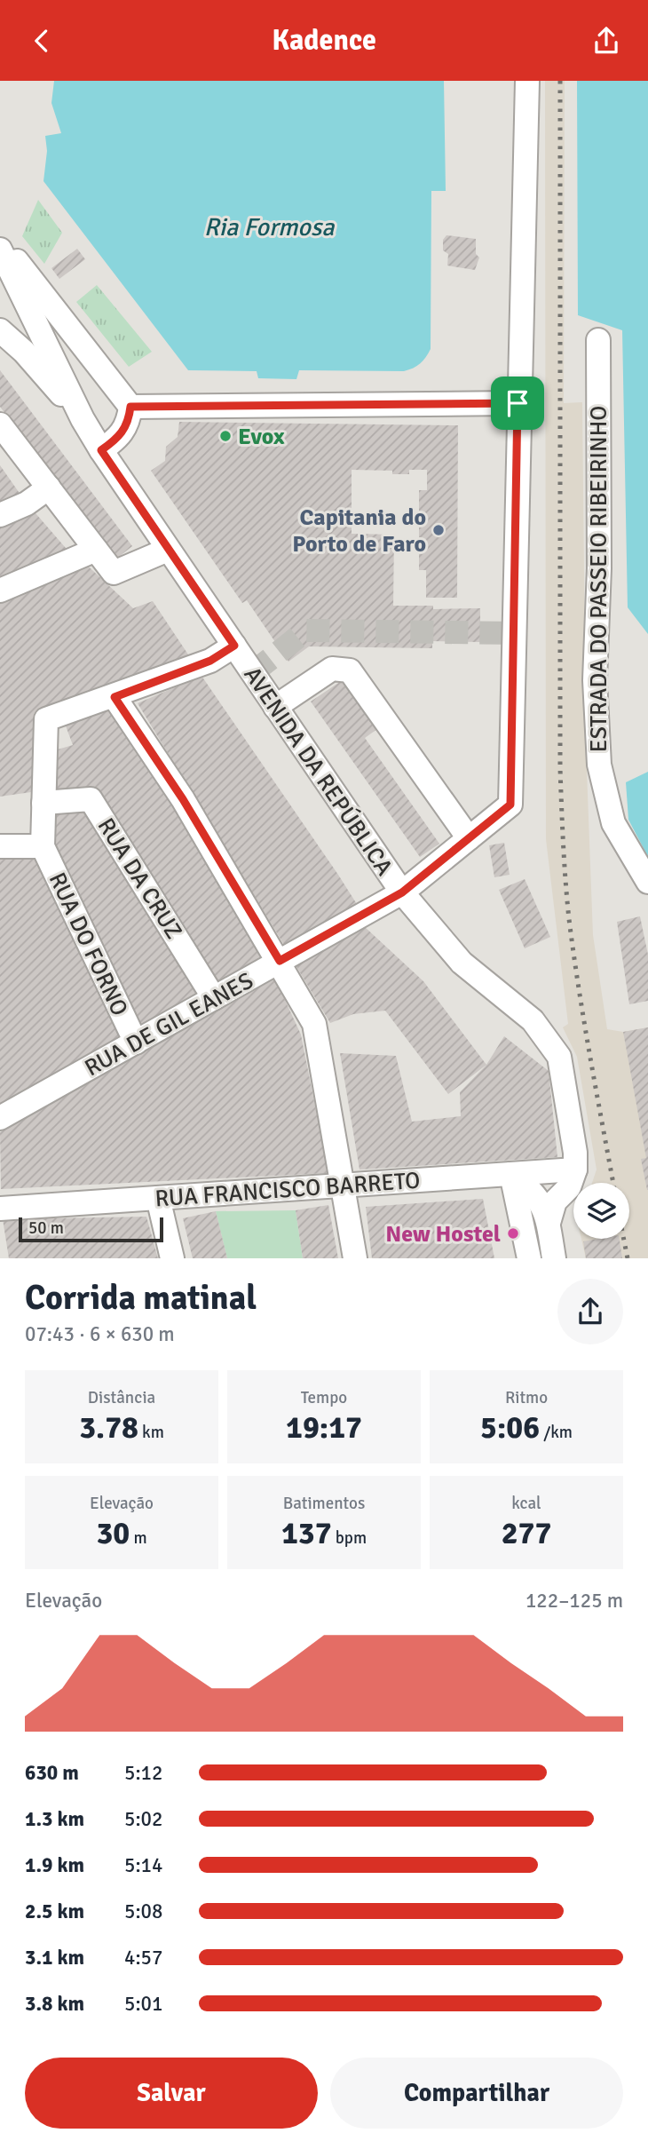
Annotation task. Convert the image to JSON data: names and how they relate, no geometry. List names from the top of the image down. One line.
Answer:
{"streets":{"street":["ESTRADA DO PASSEIO RIBEIRINHO","AVENIDA DA REPÚBLICA","RUA DA CRUZ","RUA DO FORNO","RUA DE GIL EANES","RUA FRANCISCO BARRETO"]},"crossings":[["AVENIDA DA REPÚBLICA","RUA DE GIL EANES"],["AVENIDA DA REPÚBLICA","RUA FRANCISCO BARRETO"],["RUA DA CRUZ","RUA DE GIL EANES"],["RUA DO FORNO","RUA DE GIL EANES"]],"water":["Ria Formosa"],"places":["Evox","Capitania do Porto de Faro","New Hostel"],"scale_bar":"50 m","page":{"header":"Kadence","scale":"50 m","heading":["Corrida matinal","07:43 · 6 × 630 m"],"stats":[["Distância","3.78 km"],["Tempo","19:17"],["Ritmo","5:06 /km"],["Elevação","30 m"],["Batimentos","137 bpm"],["kcal","277"]],"chart":["Elevação","122–125 m"],"list":[{"name":"630 m","note":"5:12"},{"name":"1.3 km","note":"5:02"},{"name":"1.9 km","note":"5:14"},{"name":"2.5 km","note":"5:08"},{"name":"3.1 km","note":"4:57"},{"name":"3.8 km","note":"5:01"}],"buttons":["Salvar","Compartilhar"]}}
